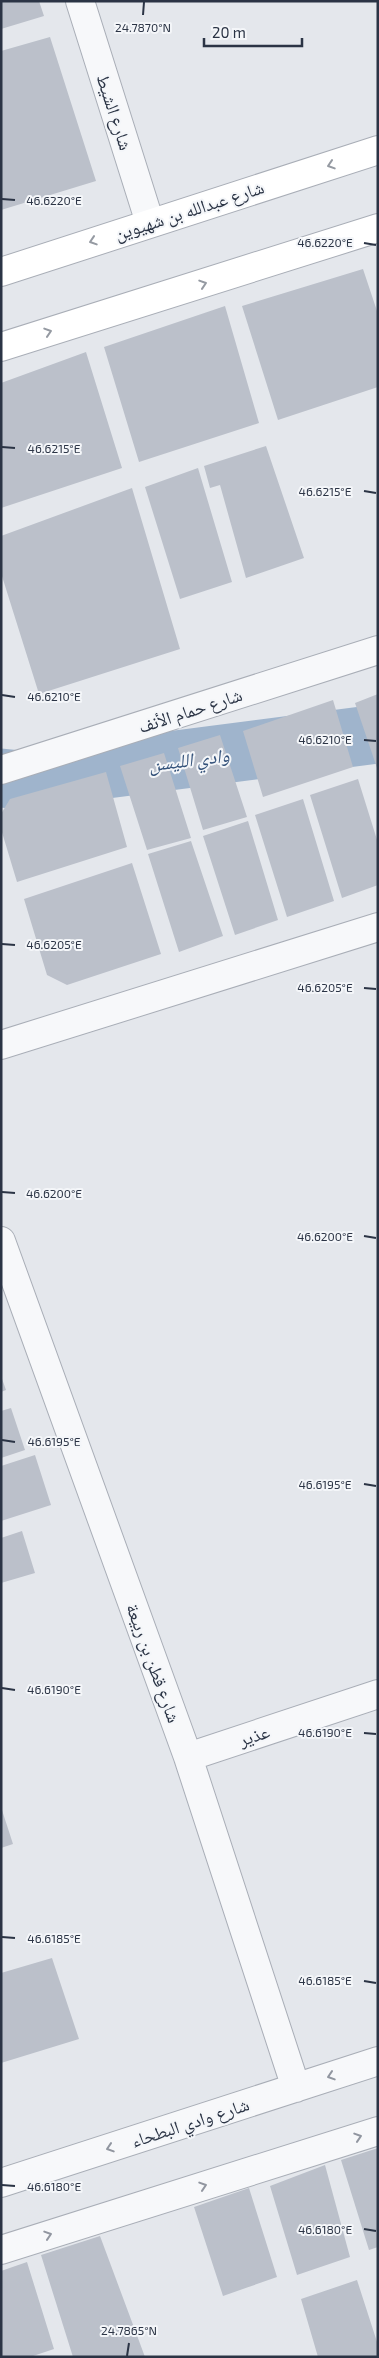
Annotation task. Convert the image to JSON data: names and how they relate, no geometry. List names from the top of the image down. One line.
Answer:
{"streets":{"street":["شارع الشيط","شارع عبدالله بن شهيوين","شارع حمام الأنف","شارع قطن بن ربيعة","عذير","شارع وادي البطحاء"]},"crossings":[["شارع الشيط","شارع عبدالله بن شهيوين"],["شارع قطن بن ربيعة","عذير"],["شارع قطن بن ربيعة","شارع وادي البطحاء"]],"water":["وادي الليسن"],"scale_bar":"20 m","coordinates":["24.7870°N","46.6220°E","46.6215°E","46.6210°E","46.6205°E","46.6200°E","46.6195°E","46.6190°E","46.6185°E","46.6180°E","24.7865°N"]}
